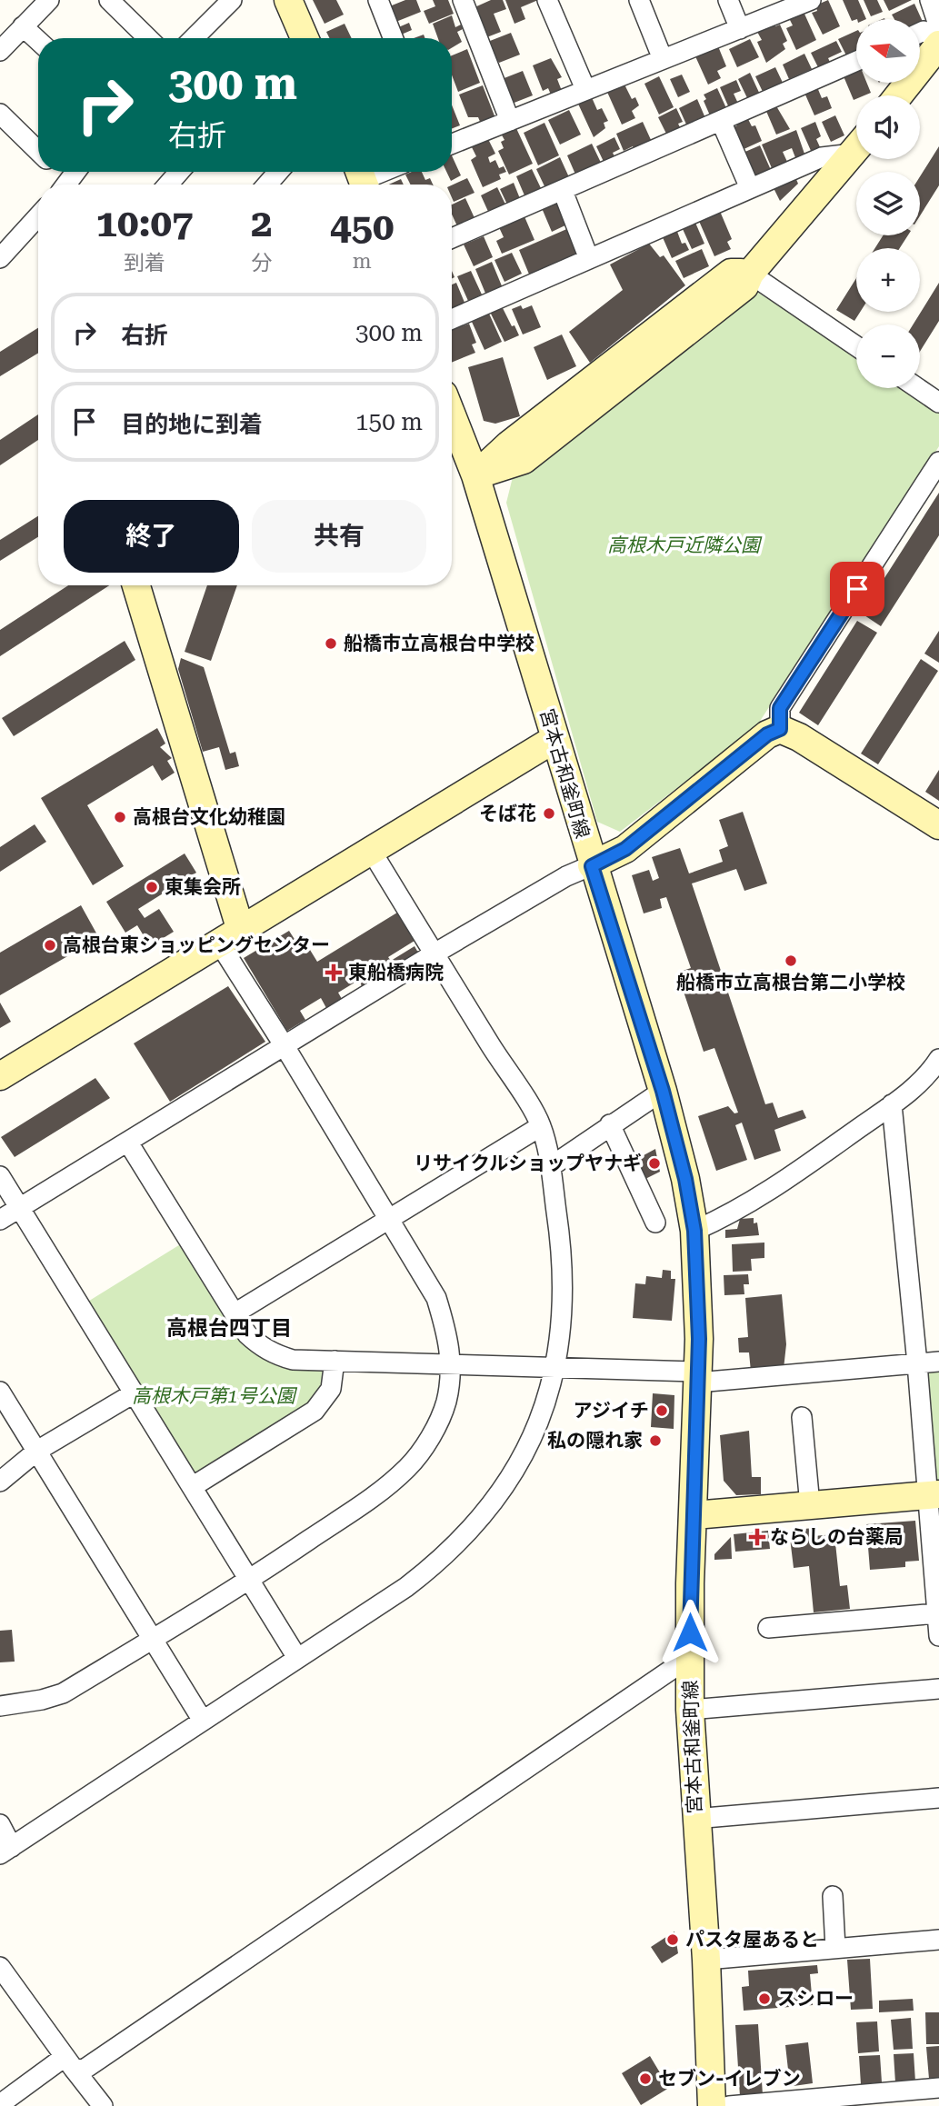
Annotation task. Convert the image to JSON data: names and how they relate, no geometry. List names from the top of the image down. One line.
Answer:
{"streets":{"street":["宮本古和釜町線"]},"districts":["高根台四丁目"],"parks":["高根木戸近隣公園","高根木戸第1号公園"],"places":{"other":["船橋市立高根台中学校","そば花","高根台文化幼稚園","東集会所","高根台東ショッピングセンター","船橋市立高根台第二小学校","リサイクルショップヤナギ","アジイチ","私の隠れ家","パスタ屋あると","スシロー","セブン-イレブン"],"health":["東船橋病院","ならしの台薬局"]},"north":"left","page":{"map_buttons":["+","−"],"turn":["300 m","右折"],"eta":["10:07","到着","2","分","450","m"],"list":[{"name":"右折","value":"300 m"},{"name":"目的地に到着","value":"150 m"}],"buttons":["終了","共有"]}}
